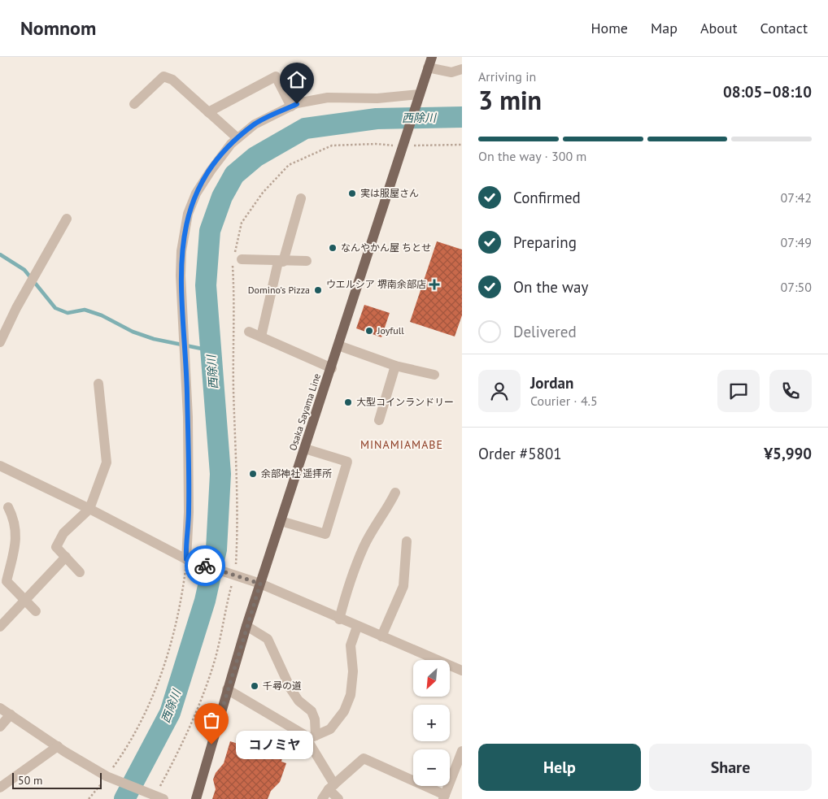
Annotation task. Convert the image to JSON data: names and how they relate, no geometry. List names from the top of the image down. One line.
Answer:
{"streets":{"main road":["Osaka Sayama Line"]},"districts":["MINAMIAMABE"],"water":["西除川"],"places":{"other":["実は服屋さん","なんやかん屋 ちとせ","Domino's Pizza","Joyfull","大型コインランドリー","余部神社 遥拝所","千尋の道","コノミヤ"],"health":["ウエルシア 堺南余部店"]},"scale_bar":"50 m","north":"bottom left","page":{"header":"Nomnom","nav":["Home","Map","About","Contact"],"heading":["3 min","Arriving in","08:05–08:10"],"panel":["Jordan","Courier · 4.5","Order #5801","¥5,990"],"bar":"On the way · 300 m","list":[["Confirmed","07:42"],["Preparing","07:49"],["On the way","07:50"],"Delivered"],"map_buttons":["+","−"],"bubble":"コノミヤ","buttons":["Help","Share"],"scale":"50 m"}}
